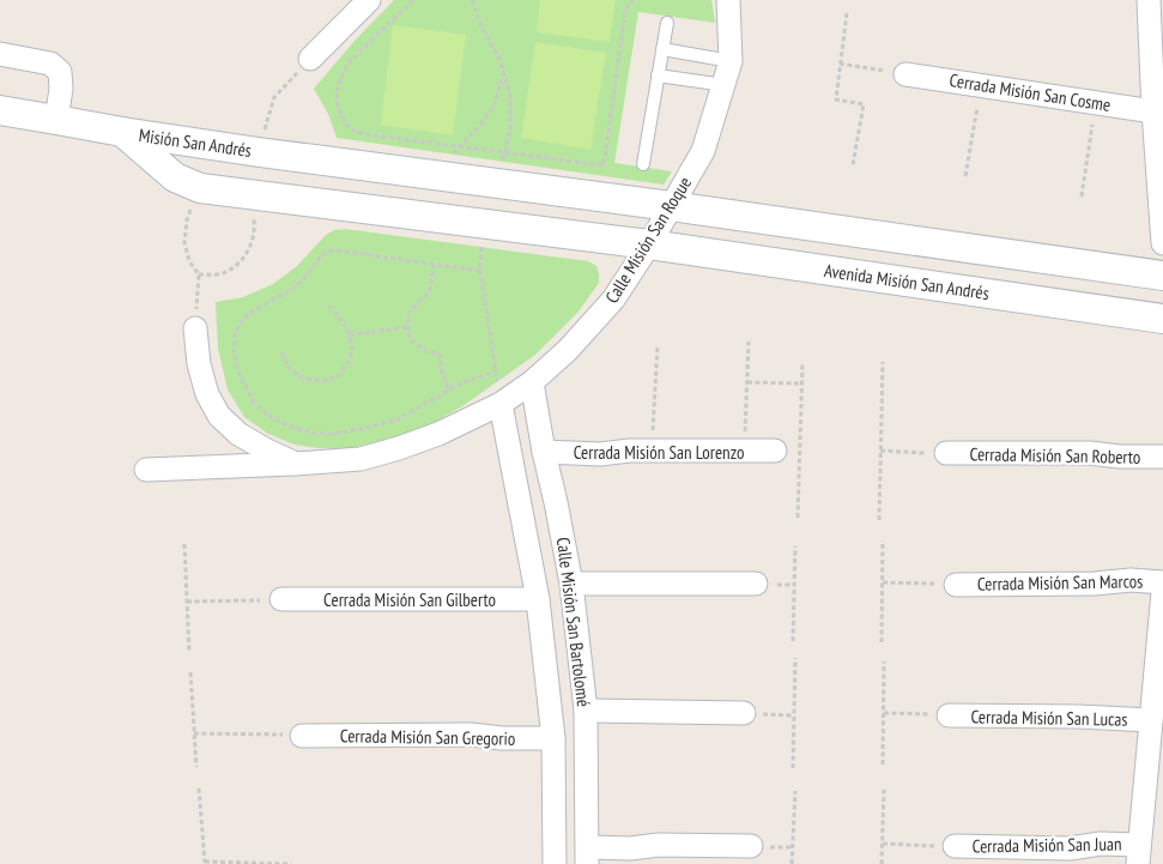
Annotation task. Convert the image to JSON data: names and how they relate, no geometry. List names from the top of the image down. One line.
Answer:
{"streets":{"street":["Cerrada Misión San Cosme","Misión San Andrés","Calle Misión San Roque","Avenida Misión San Andrés","Cerrada Misión San Lorenzo","Cerrada Misión San Roberto","Cerrada Misión San Marcos","Cerrada Misión San Gilberto","Calle Misión San Bartolomé","Cerrada Misión San Lucas","Cerrada Misión San Gregorio","Cerrada Misión San Juan"]},"crossings":[["Misión San Andrés","Calle Misión San Roque"],["Misión San Andrés","Avenida Misión San Andrés"],["Calle Misión San Roque","Avenida Misión San Andrés"],["Calle Misión San Roque","Calle Misión San Bartolomé"],["Cerrada Misión San Lorenzo","Calle Misión San Bartolomé"],["Cerrada Misión San Gilberto","Calle Misión San Bartolomé"],["Calle Misión San Bartolomé","Cerrada Misión San Gregorio"]]}
